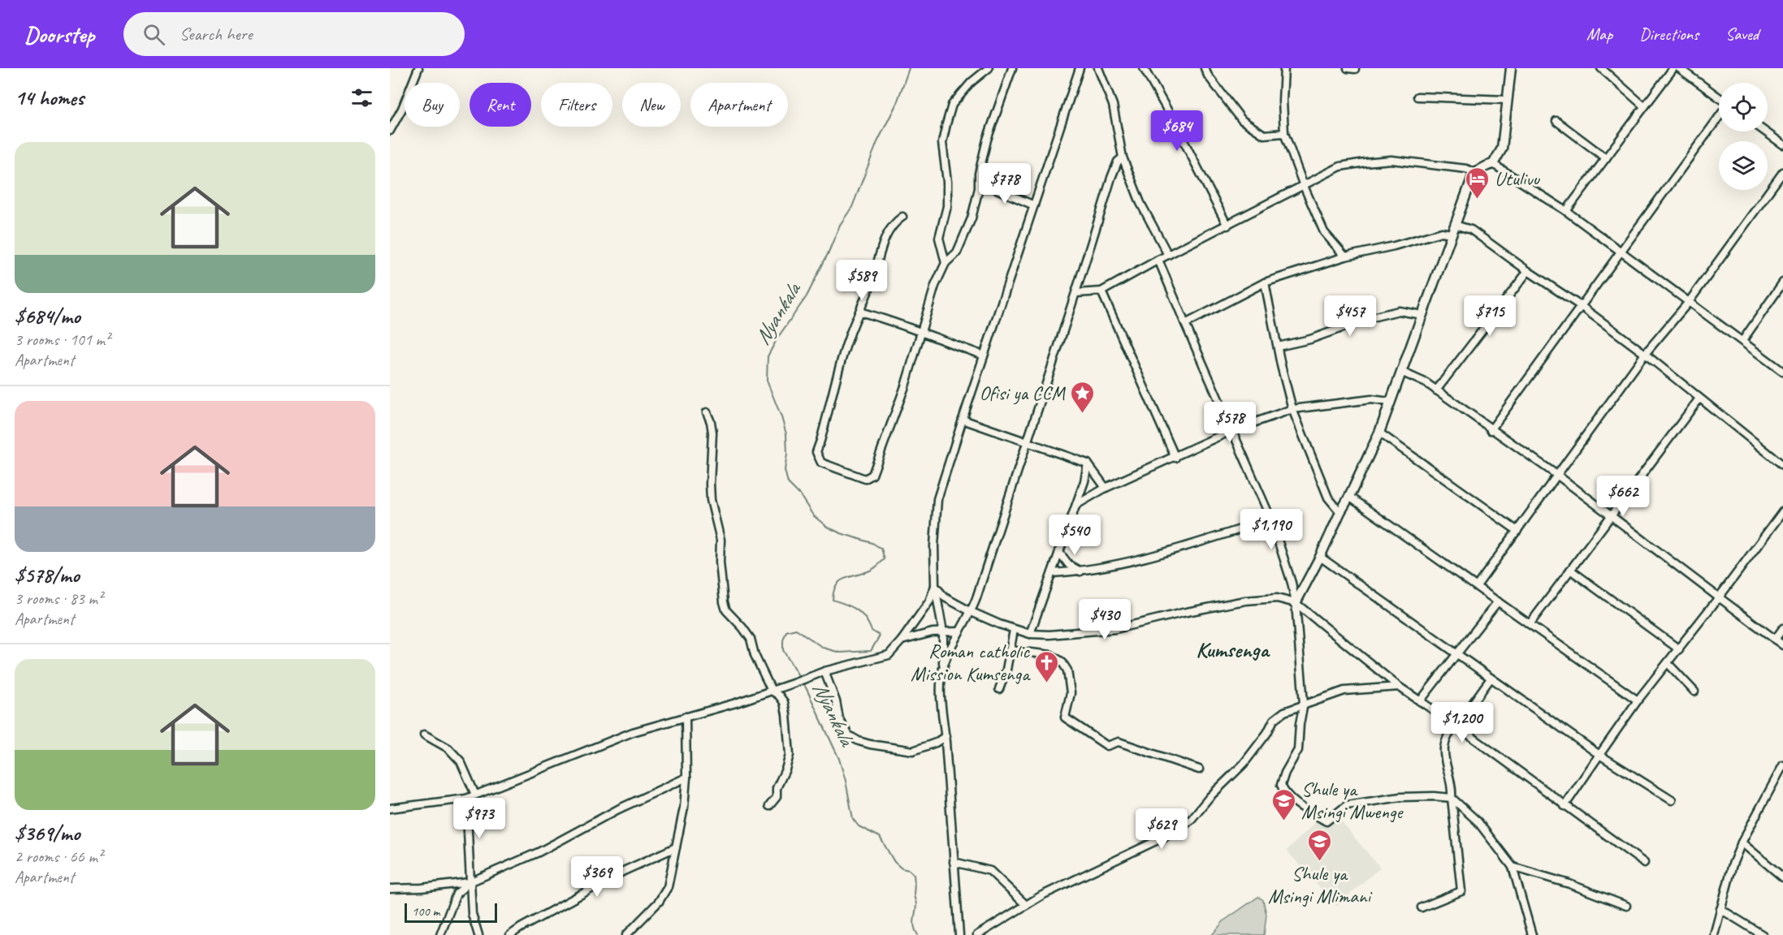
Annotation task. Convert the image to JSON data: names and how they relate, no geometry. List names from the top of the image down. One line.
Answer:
{"districts":["Kumsenga"],"water":["Nyankala"],"places":{"hotel":["Utulivu"],"place":["Ofisi ya CCM"],"church":["Roman catholic Mission Kumsenga"],"school or university":["Shule ya Msingi Mwenge","Shule ya Msingi Mlimani"]},"scale_bar":"100 m","page":{"header":"Doorstep","search":"Search here","nav":["Map","Directions","Saved"],"heading":"14 homes","chip":["Buy","Rent","Filters","New","Apartment"],"price":["$684","$778","$589","$457","$715","$578","$662","$1,190","$540","$430","$1,200","$973","$629","$369"],"list":[{"name":"$684/mo","note":"3 rooms · 101 m² · Apartment"},{"name":"$578/mo","note":"3 rooms · 83 m² · Apartment"},{"name":"$369/mo","note":"2 rooms · 66 m² · Apartment"}],"scale":"100 m"}}
